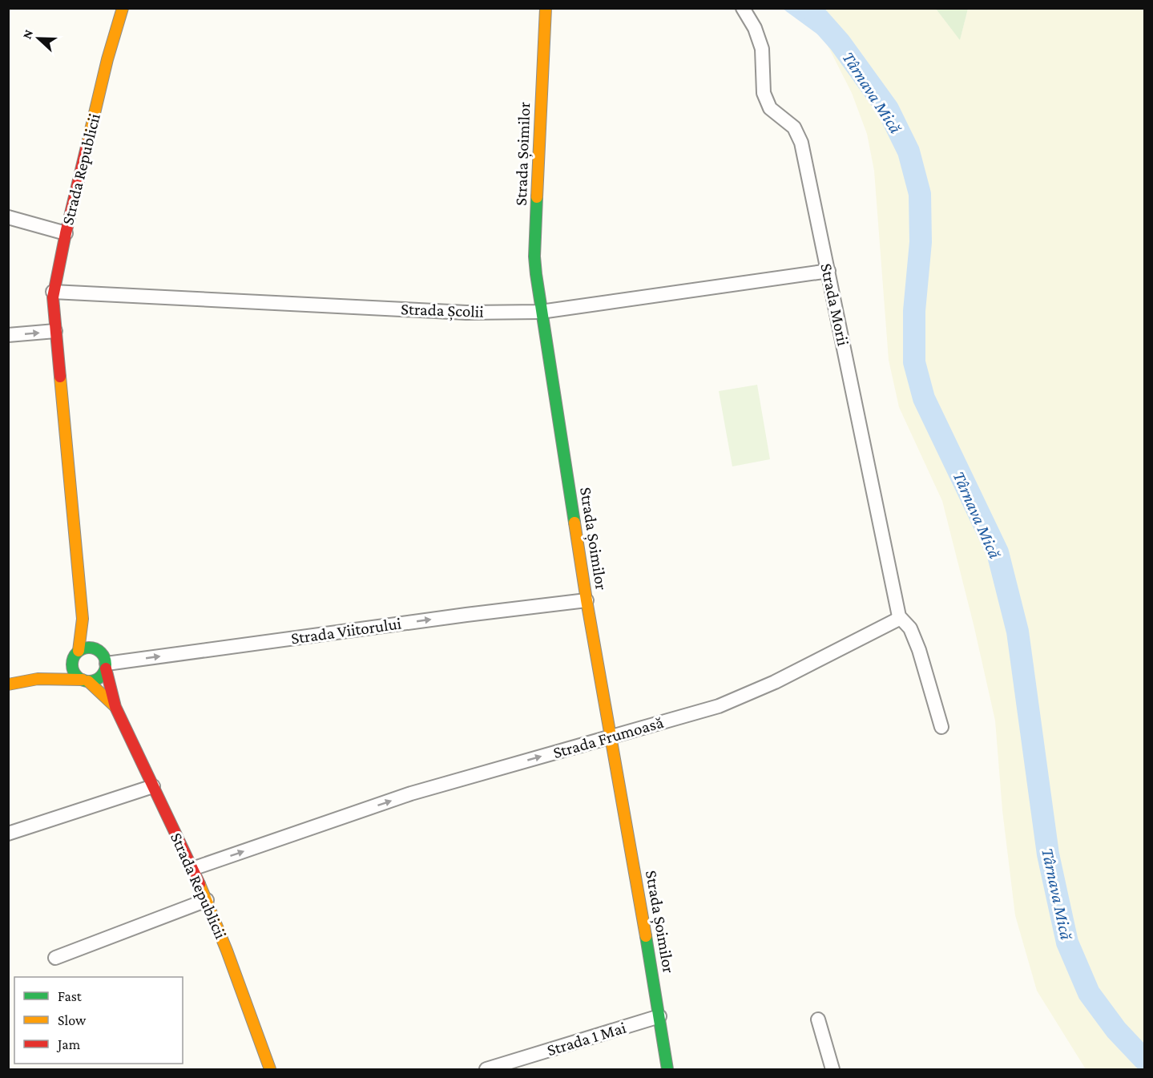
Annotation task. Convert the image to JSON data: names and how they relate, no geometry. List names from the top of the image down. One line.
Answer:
{"streets":{"main road":["Strada Șoimilor","Strada Republicii"],"street":["Strada Morii","Strada Școlii","Strada Viitorului","Strada Frumoasă","Strada 1 Mai"]},"crossings":[["Strada Șoimilor","Strada Școlii"],["Strada Șoimilor","Strada Viitorului"],["Strada Șoimilor","Strada Frumoasă"],["Strada Șoimilor","Strada 1 Mai"],["Strada Republicii","Strada Școlii"],["Strada Republicii","Strada Viitorului"],["Strada Republicii","Strada Frumoasă"],["Strada Morii","Strada Școlii"],["Strada Morii","Strada Frumoasă"]],"one_way":["Strada Viitorului","Strada Frumoasă"],"water":["Târnava Mică"],"legend":["Fast","Slow","Jam"],"north":"left"}
